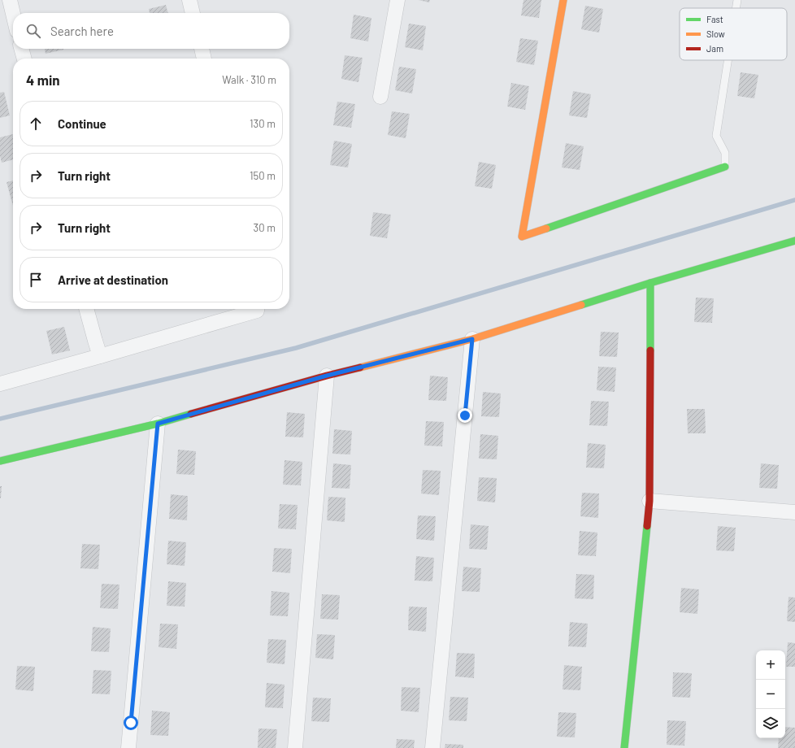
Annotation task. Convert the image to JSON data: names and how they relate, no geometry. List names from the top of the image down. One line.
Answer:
{"legend":["Fast","Slow","Jam"],"page":{"search":"Search here","heading":["4 min","Walk · 310 m"],"list":[["Continue","130 m"],["Turn right","150 m"],["Turn right","30 m"],"Arrive at destination"],"map_buttons":["+","−"]}}
